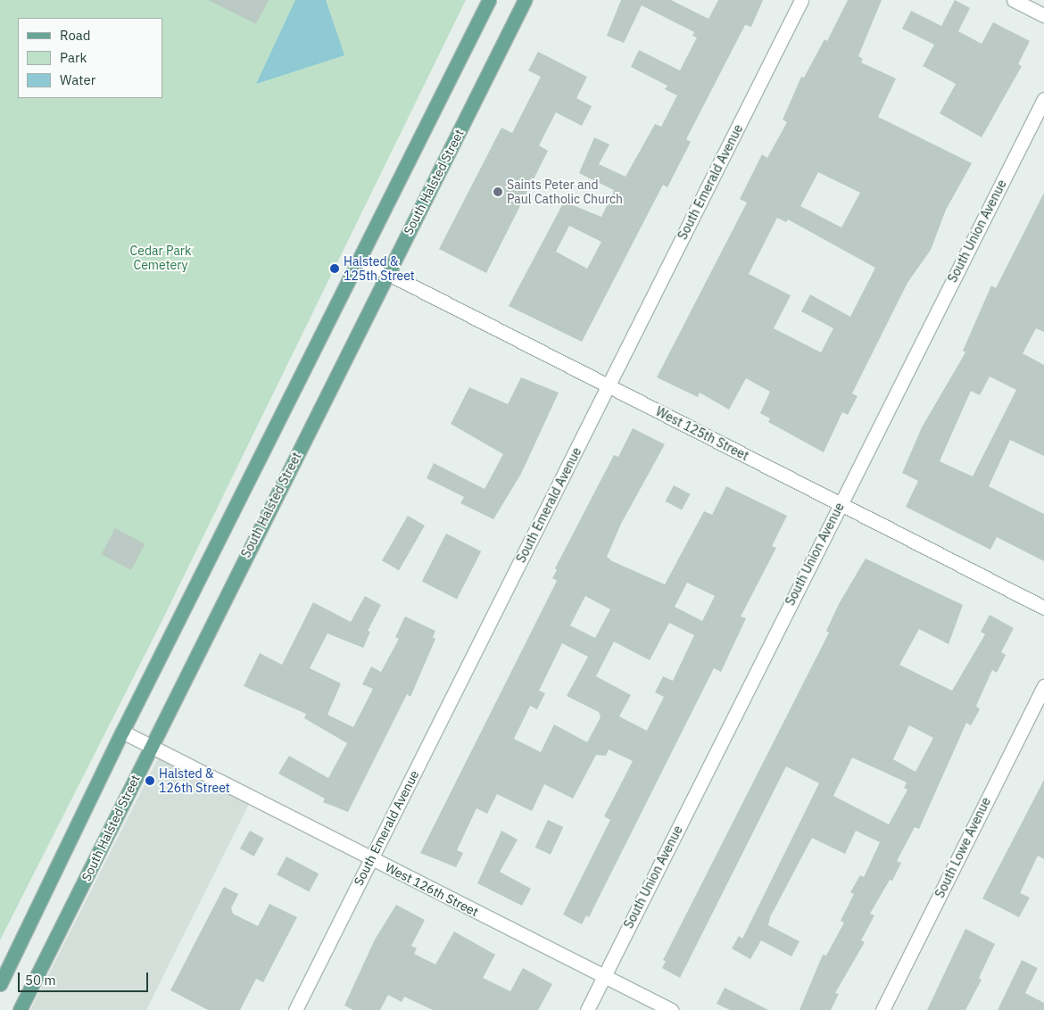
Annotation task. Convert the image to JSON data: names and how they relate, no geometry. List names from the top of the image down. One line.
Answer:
{"streets":{"main road":["South Halsted Street"],"street":["South Emerald Avenue","South Union Avenue","West 125th Street","South Lowe Avenue","West 126th Street"]},"crossings":[["South Halsted Street","West 125th Street"],["South Halsted Street","West 126th Street"],["South Emerald Avenue","West 125th Street"],["South Emerald Avenue","West 126th Street"],["South Union Avenue","West 125th Street"],["South Union Avenue","West 126th Street"]],"parks":["Cedar Park Cemetery"],"places":["Saints Peter and Paul Catholic Church","Halsted & 125th Street","Halsted & 126th Street"],"legend":["Road","Park","Water"],"scale_bar":"50 m"}
